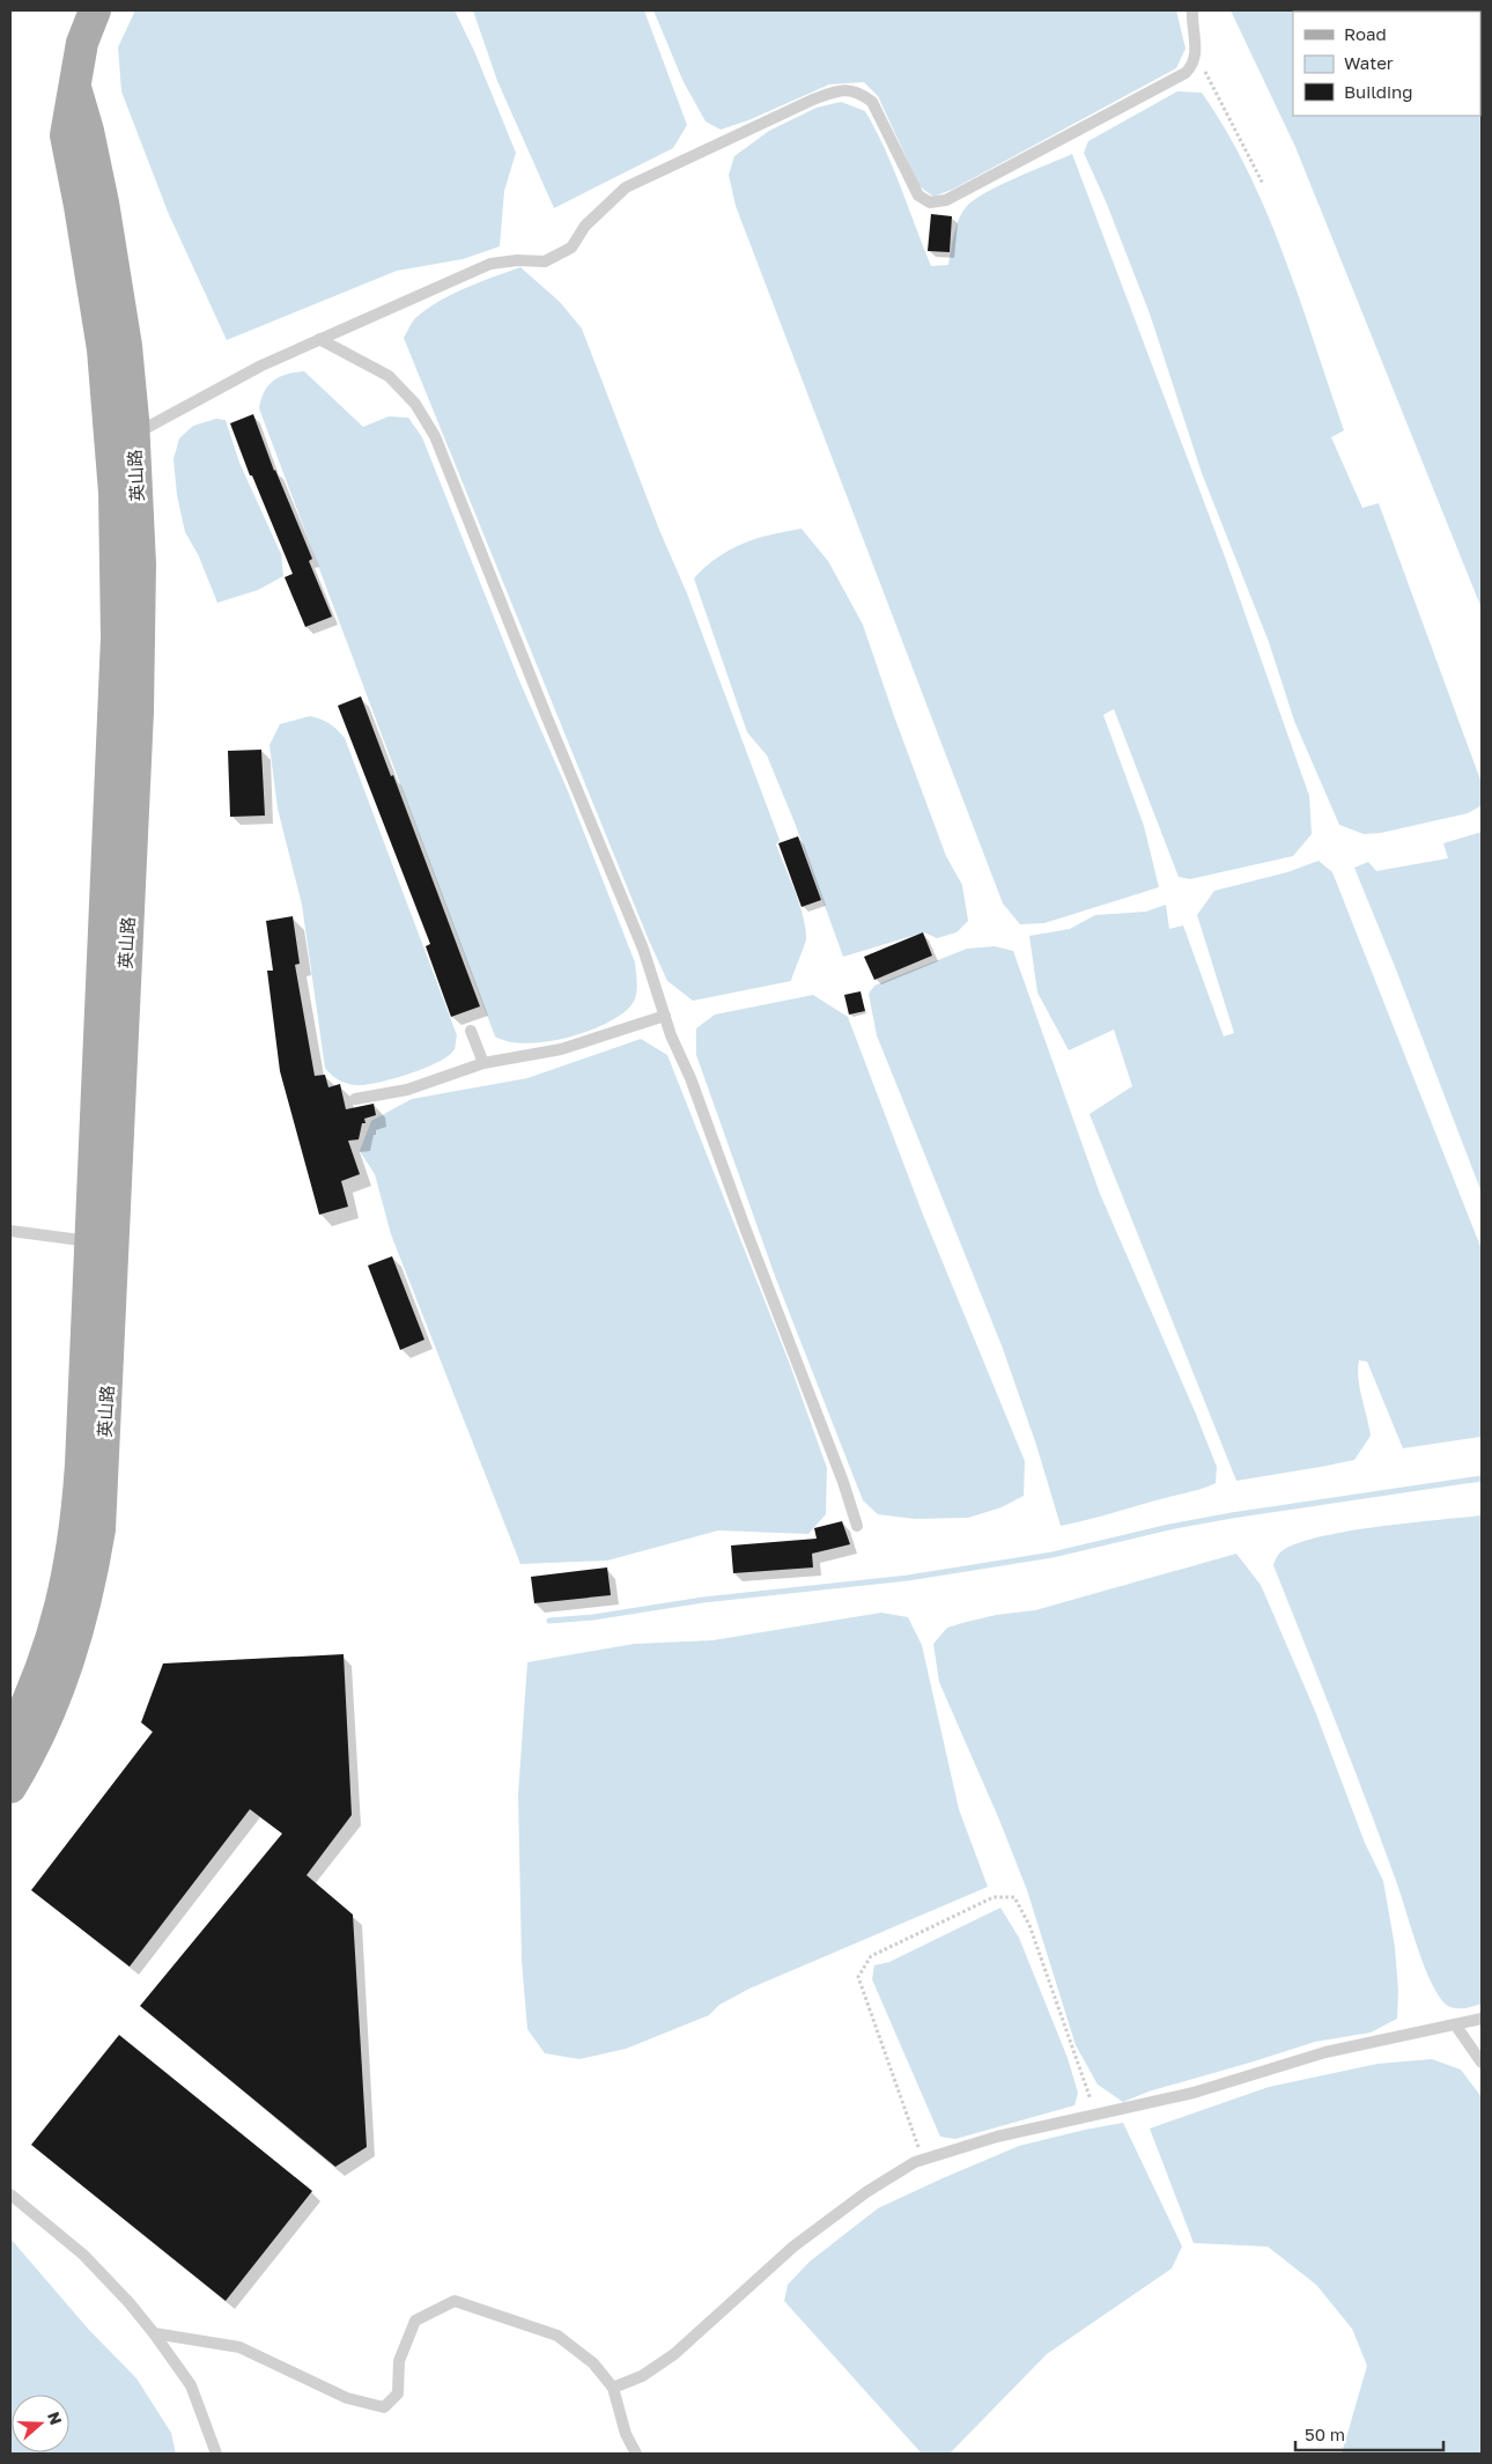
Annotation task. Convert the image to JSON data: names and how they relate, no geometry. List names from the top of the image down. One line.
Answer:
{"streets":{"main road":["英山路"]},"legend":["Road","Water","Building"],"scale_bar":"50 m","north":"right"}
